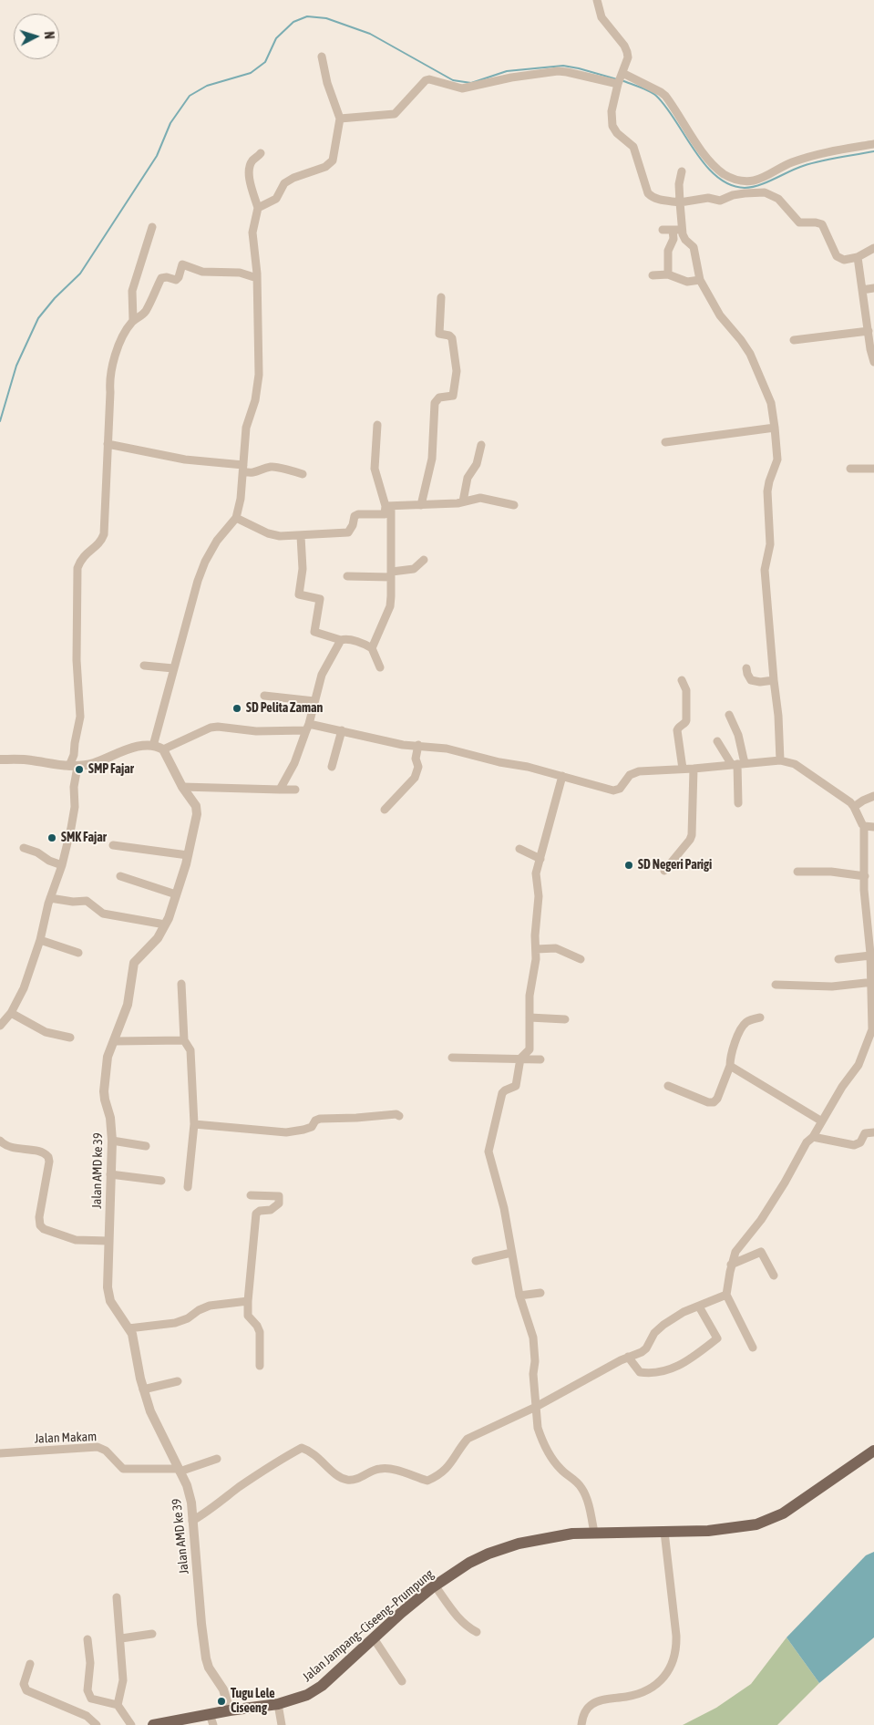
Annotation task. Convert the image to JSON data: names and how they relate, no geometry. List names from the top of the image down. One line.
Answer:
{"streets":{"main road":["Jalan Jampang–Ciseeng–Prumpung"],"street":["Jalan AMD ke 39","Jalan Makam"]},"crossings":[["Jalan AMD ke 39","Jalan Makam"],["Jalan AMD ke 39","Jalan Jampang–Ciseeng–Prumpung"]],"places":["SD Pelita Zaman","SMP Fajar","SMK Fajar","SD Negeri Parigi","Tugu Lele Ciseeng"],"north":"right"}
